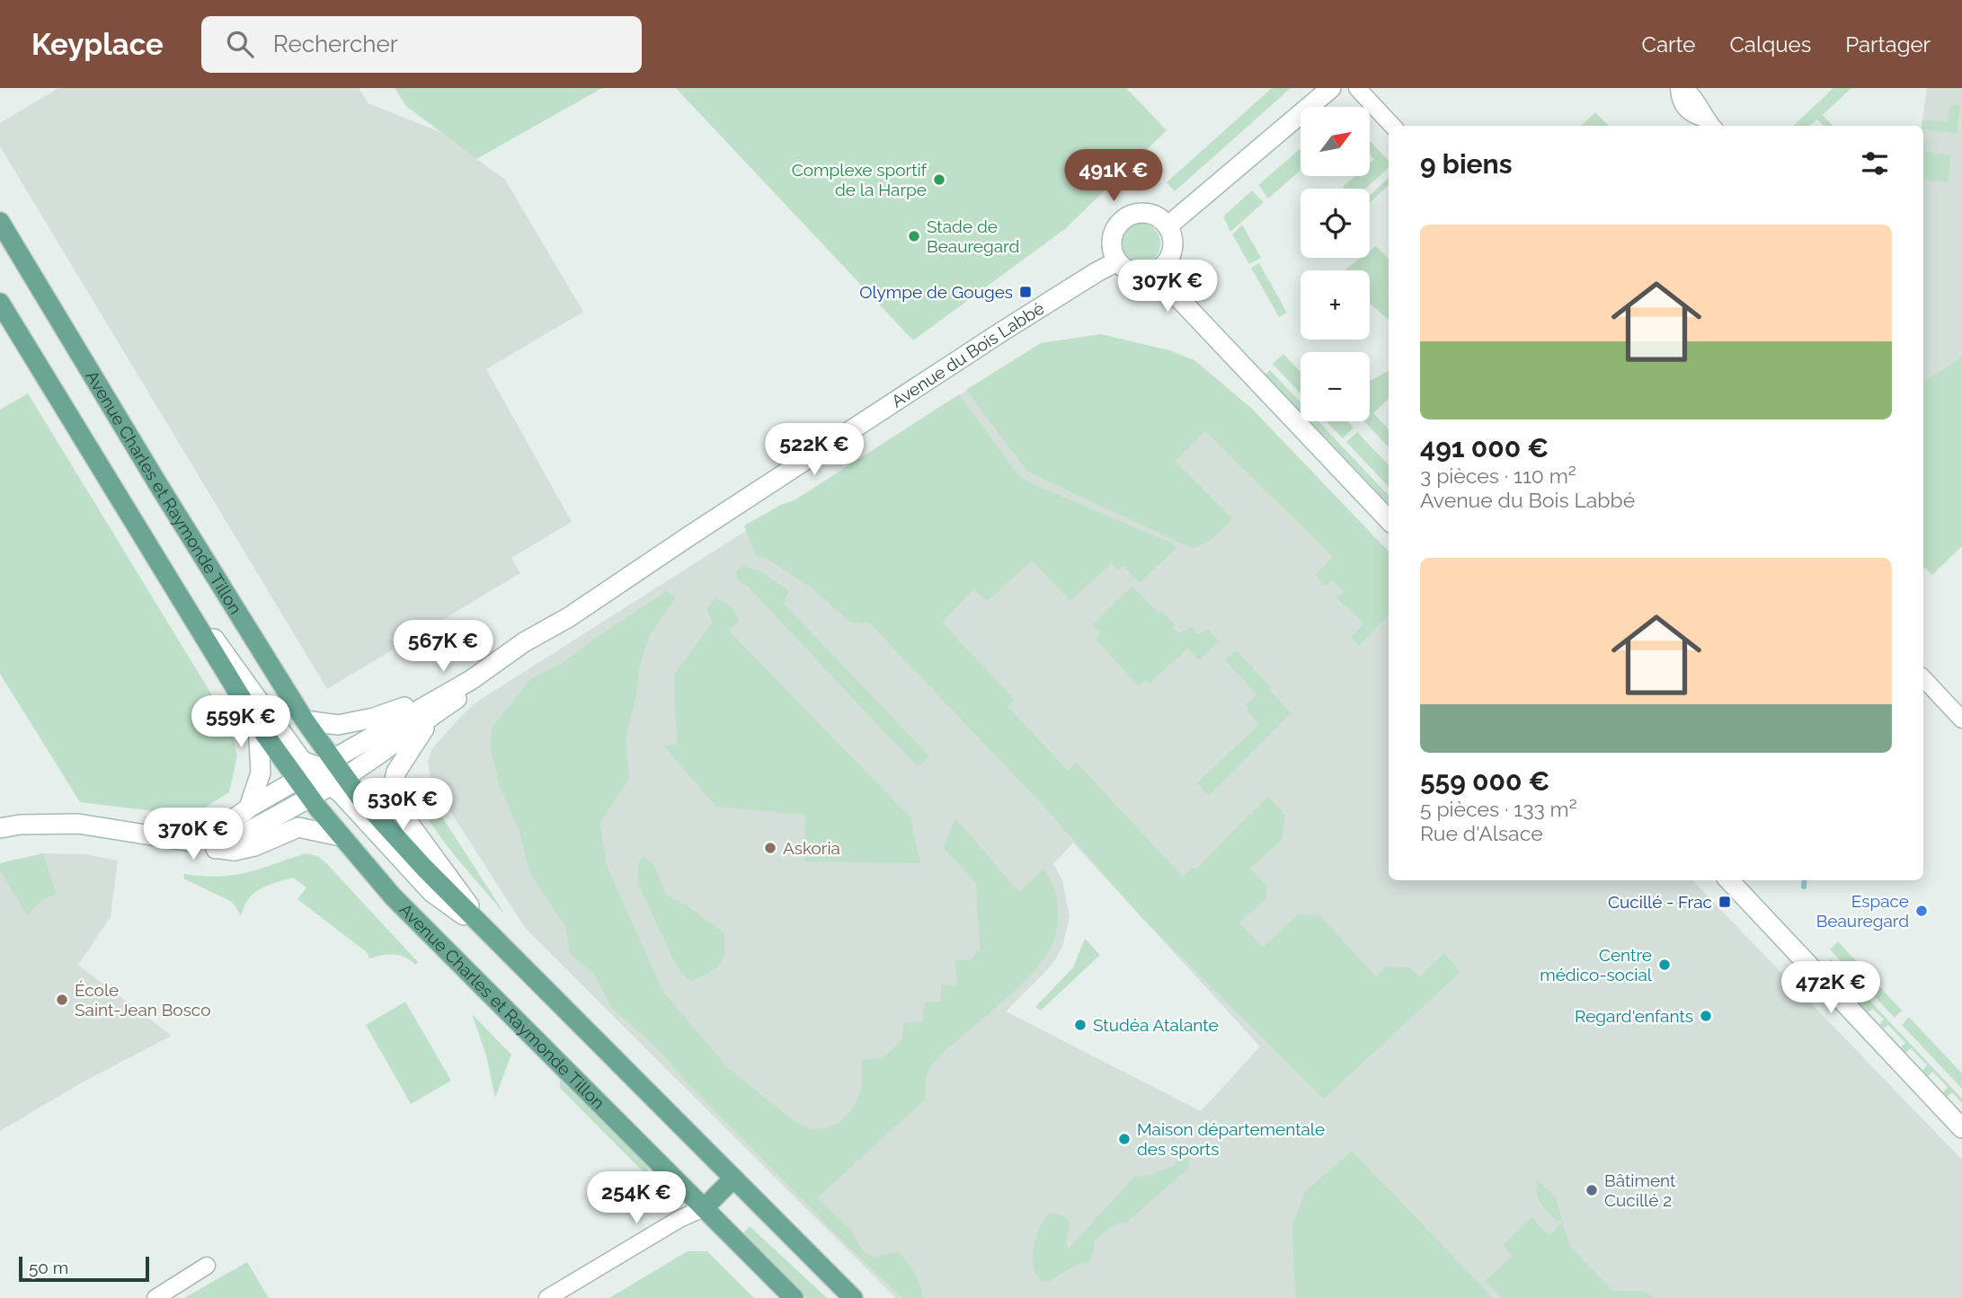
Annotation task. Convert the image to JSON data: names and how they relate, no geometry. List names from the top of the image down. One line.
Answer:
{"streets":{"main road":["Avenue Charles et Raymonde Tillon"],"street":["Avenue du Bois Labbé"]},"crossings":[["Avenue du Bois Labbé","Avenue Charles et Raymonde Tillon"]],"places":{"other":["Complexe sportif de la Harpe","Stade de Beauregard","Askoria","Espace Beauregard","Centre médico-social","École Saint-Jean Bosco","Regard'enfants","Studéa Atalante","Maison départementale des sports","Bâtiment Cucillé 2"],"transit":["Olympe de Gouges","Cucillé - Frac"]},"scale_bar":"50 m","north":"top right","page":{"header":"Keyplace","search":"Rechercher","nav":["Carte","Calques","Partager"],"map_buttons":["+","−"],"heading":"9 biens","price":["491K €","307K €","522K €","567K €","559K €","530K €","370K €","472K €","254K €"],"list":[{"name":"491 000 €","note":"3 pièces · 110 m² · Avenue du Bois Labbé"},{"name":"559 000 €","note":"5 pièces · 133 m² · Rue d'Alsace"}],"scale":"50 m"}}
